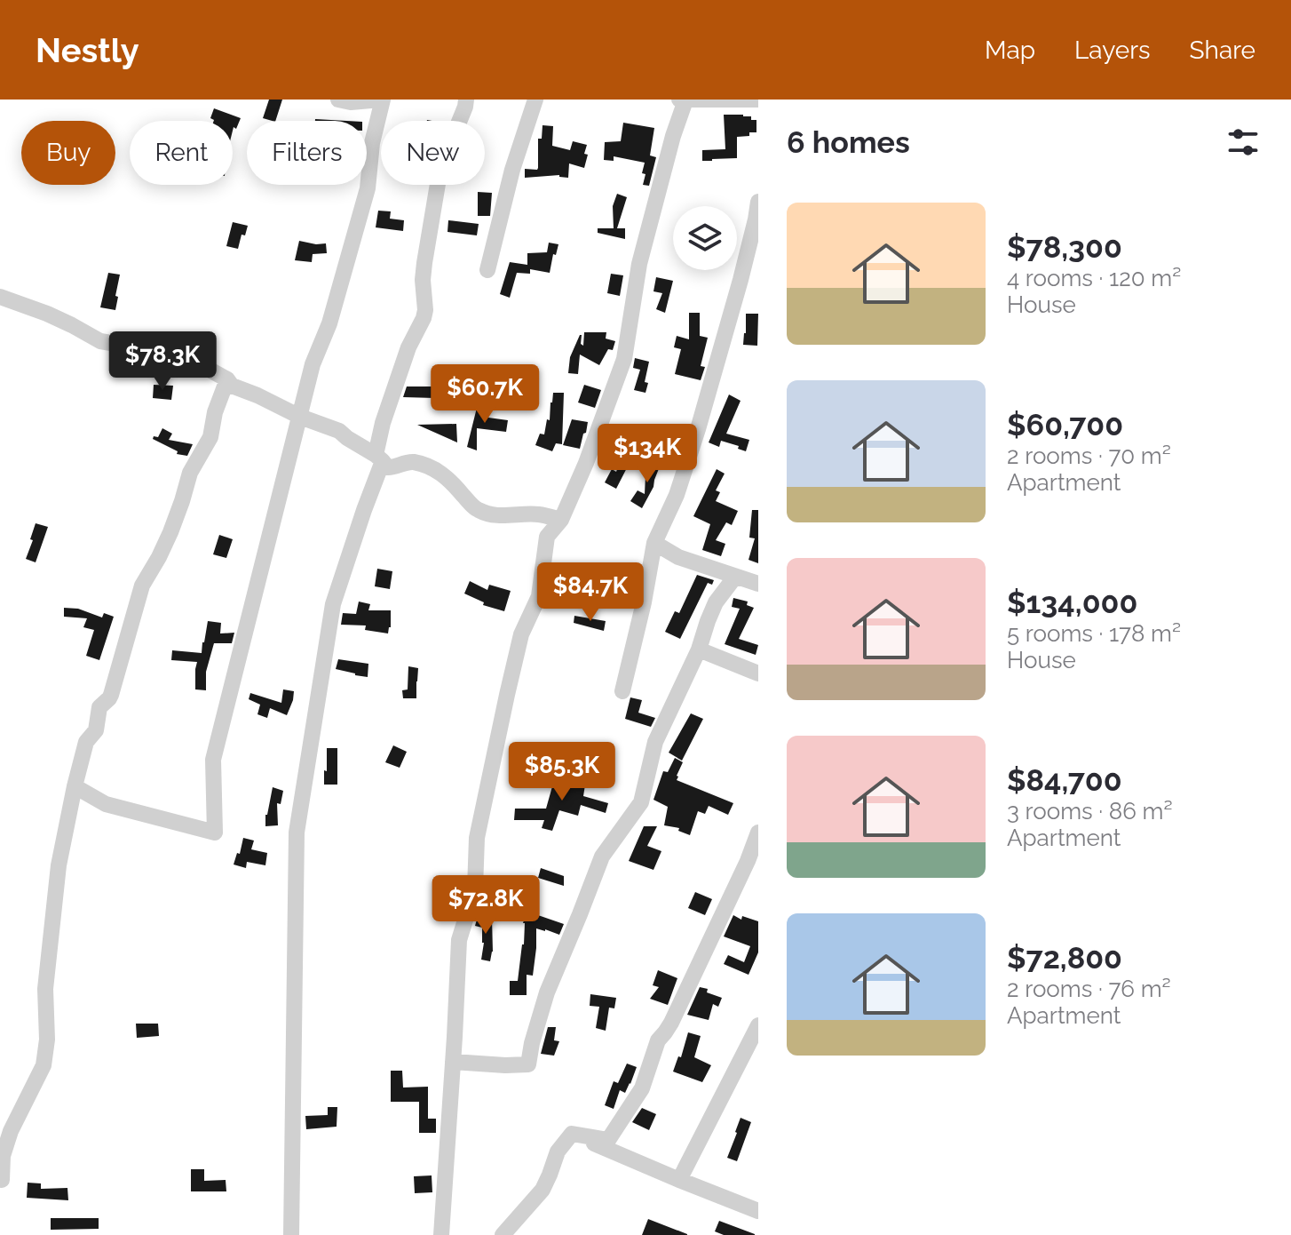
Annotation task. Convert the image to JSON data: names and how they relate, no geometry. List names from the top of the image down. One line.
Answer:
{"page":{"header":"Nestly","nav":["Map","Layers","Share"],"heading":"6 homes","chip":["Buy","Rent","Filters","New"],"list":[{"name":"$78,300","note":"4 rooms · 120 m² · House"},{"name":"$60,700","note":"2 rooms · 70 m² · Apartment"},{"name":"$134,000","note":"5 rooms · 178 m² · House"},{"name":"$84,700","note":"3 rooms · 86 m² · Apartment"},{"name":"$72,800","note":"2 rooms · 76 m² · Apartment"}],"price":["$78.3K","$60.7K","$134K","$84.7K","$85.3K","$72.8K"]}}
